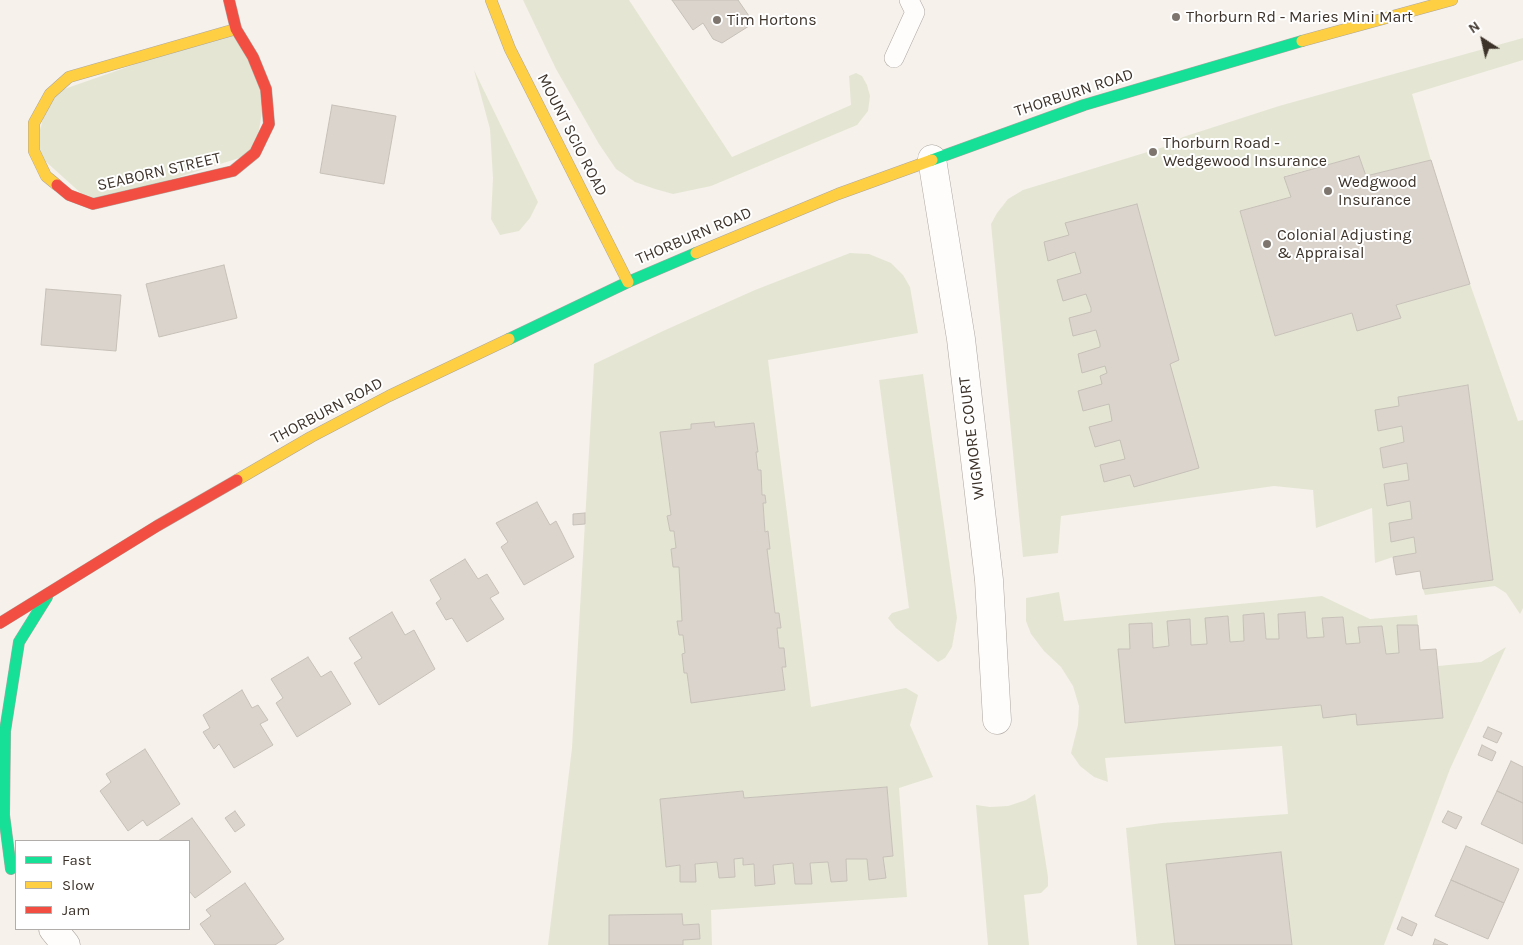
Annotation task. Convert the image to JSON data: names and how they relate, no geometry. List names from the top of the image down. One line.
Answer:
{"streets":{"main road":["THORBURN ROAD","MOUNT SCIO ROAD","SEABORN STREET"],"street":["WIGMORE COURT"]},"crossings":[["THORBURN ROAD","MOUNT SCIO ROAD"],["THORBURN ROAD","WIGMORE COURT"]],"places":["Thorburn Rd - Maries Mini Mart","Tim Hortons","Thorburn Road - Wedgewood Insurance","Wedgwood Insurance","Colonial Adjusting & Appraisal"],"legend":["Fast","Slow","Jam"],"north":"top left"}
